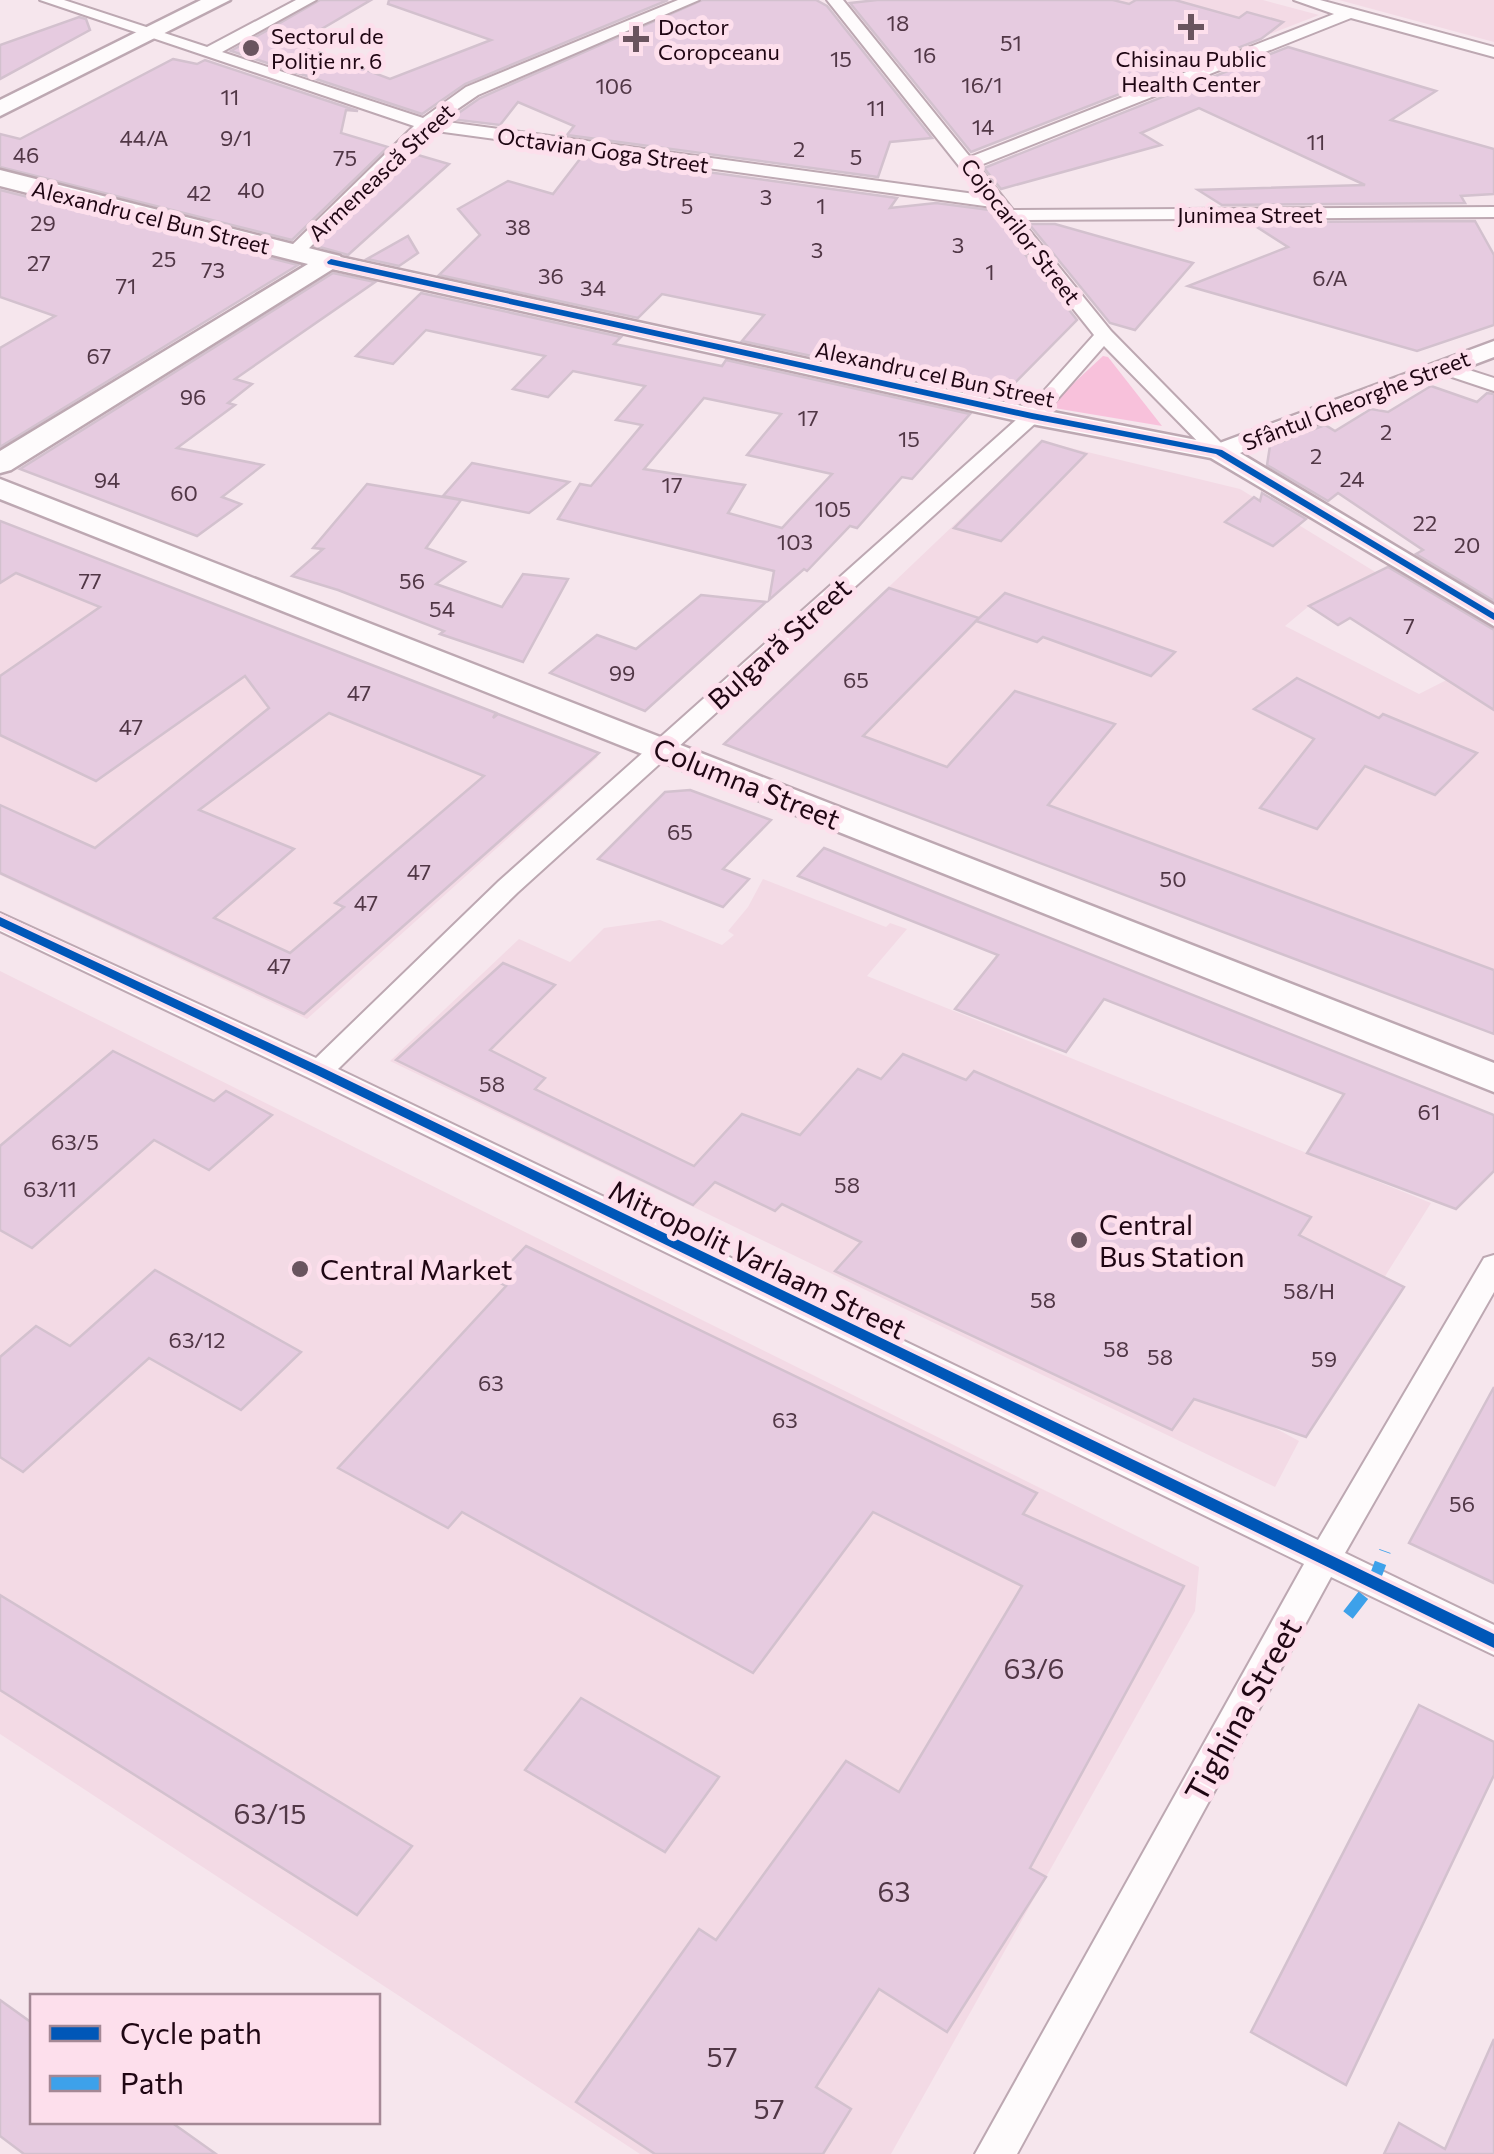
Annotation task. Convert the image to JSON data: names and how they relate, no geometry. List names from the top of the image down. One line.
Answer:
{"streets":{"main road":["Armenească Street","Alexandru cel Bun Street","Columna Street"],"street":["Octavian Goga Street","Junimea Street","Cojocarilor Street","Sfântul Gheorghe Street","Bulgară Street","Mitropolit Varlaam Street","Tighina Street"]},"crossings":[["Octavian Goga Street","Armenească Street"],["Octavian Goga Street","Junimea Street"],["Octavian Goga Street","Cojocarilor Street"],["Armenească Street","Alexandru cel Bun Street"],["Junimea Street","Cojocarilor Street"],["Alexandru cel Bun Street","Cojocarilor Street"],["Alexandru cel Bun Street","Sfântul Gheorghe Street"],["Alexandru cel Bun Street","Bulgară Street"],["Cojocarilor Street","Sfântul Gheorghe Street"],["Cojocarilor Street","Bulgară Street"],["Bulgară Street","Columna Street"],["Bulgară Street","Mitropolit Varlaam Street"],["Mitropolit Varlaam Street","Tighina Street"]],"places":{"health":["Chisinau Public Health Center","Doctor Coropceanu"],"other":["Sectorul de Poliție nr. 6","Central Bus Station","Central Market"]},"house_numbers":["18","51","16","15","16/1","106","11","11","14","44/A","9/1","11","2","46","5","75","40","42","3","5","1","29","38","3","3","25","27","73","1","36","6/A","71","34","67","96","17","2","15","2","24","94","17","60","105","22","103","20","77","56","54","7","99","65","47","47","65","47","50","47","47","58","61","63/5","58","63/11","58/H","58","63/12","58","58","59","63","63","56","63/6","63/15","63","57","57"],"legend":["Cycle path","Path"]}
